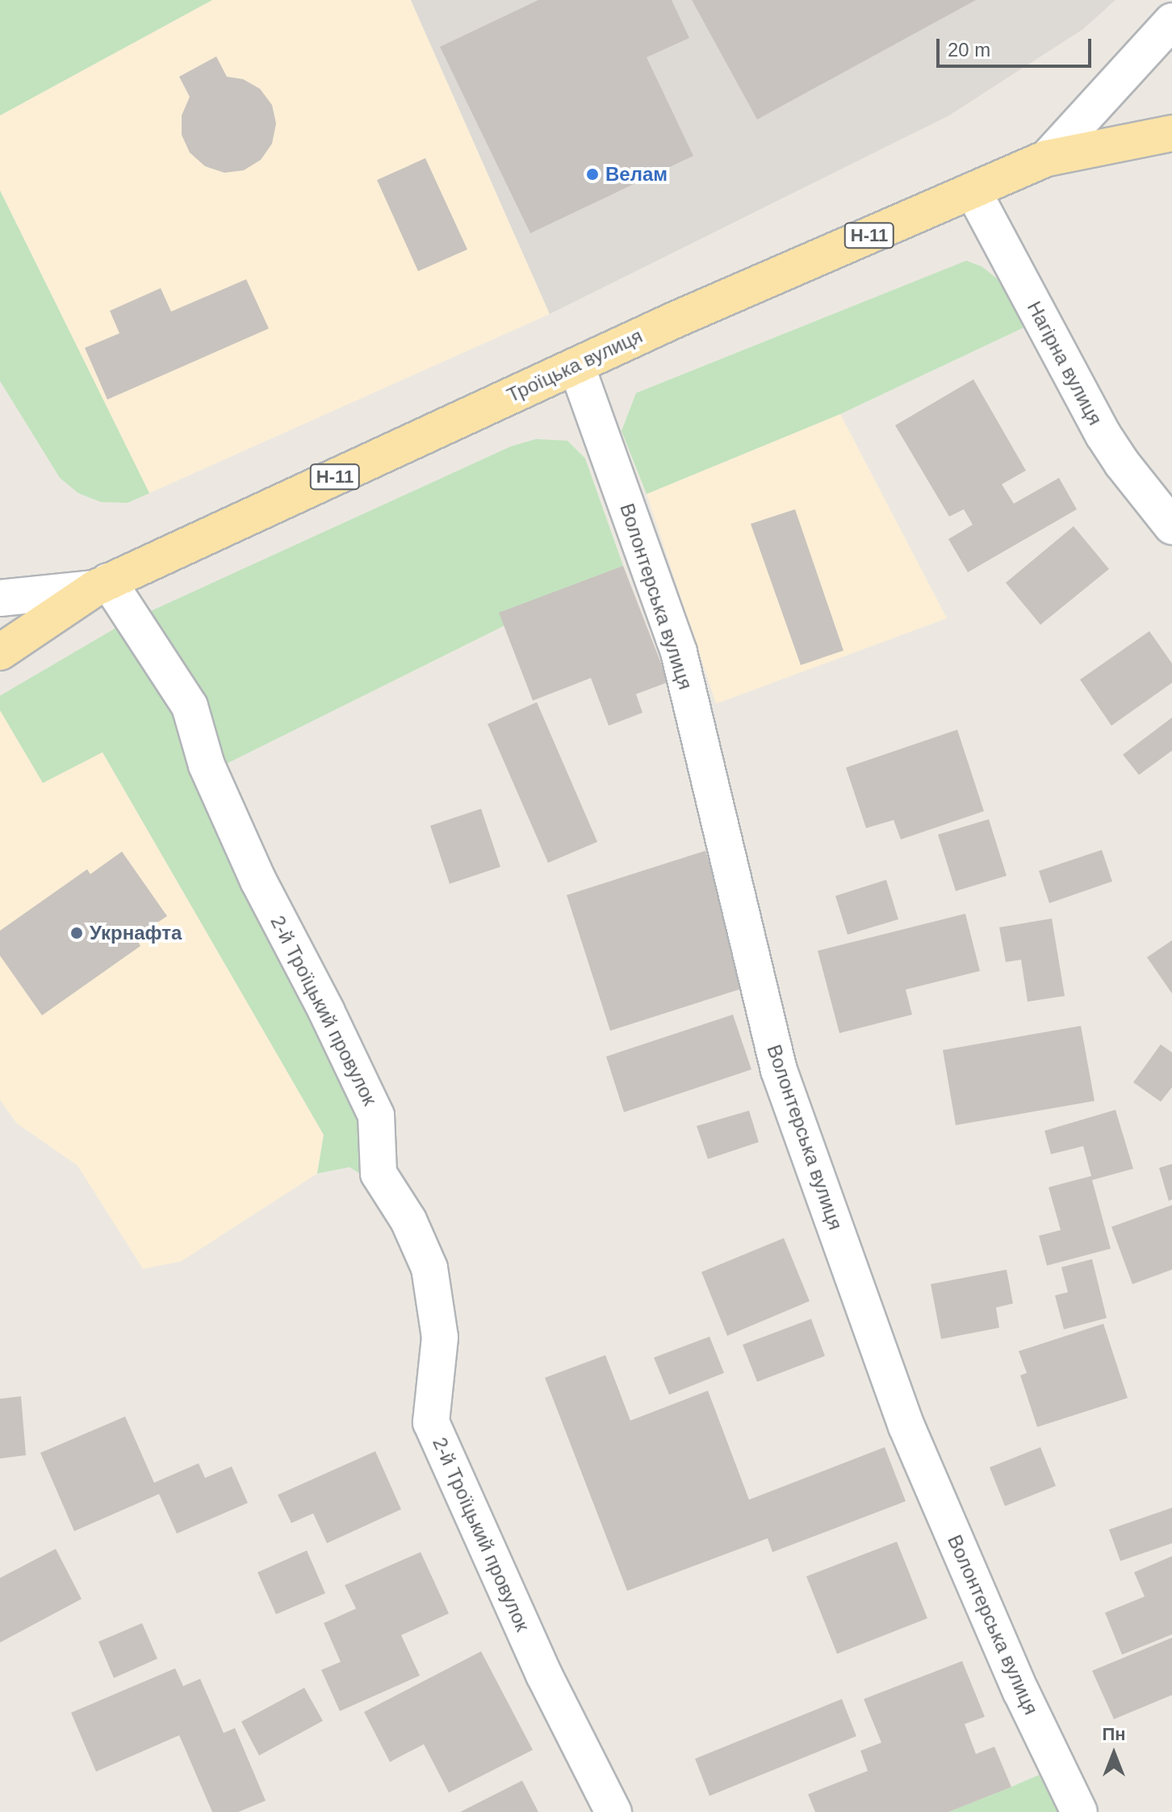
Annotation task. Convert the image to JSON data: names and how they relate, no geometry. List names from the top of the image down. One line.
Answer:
{"streets":{"main road":["Н-11","Троїцька вулиця"],"street":["Нагірна вулиця","Волонтерська вулиця","2-й Троїцький провулок"]},"crossings":[["Нагірна вулиця","Троїцька вулиця"],["Троїцька вулиця","Волонтерська вулиця"],["Троїцька вулиця","2-й Троїцький провулок"]],"places":["Велам","Укрнафта"],"scale_bar":"20 m","north":"top"}
